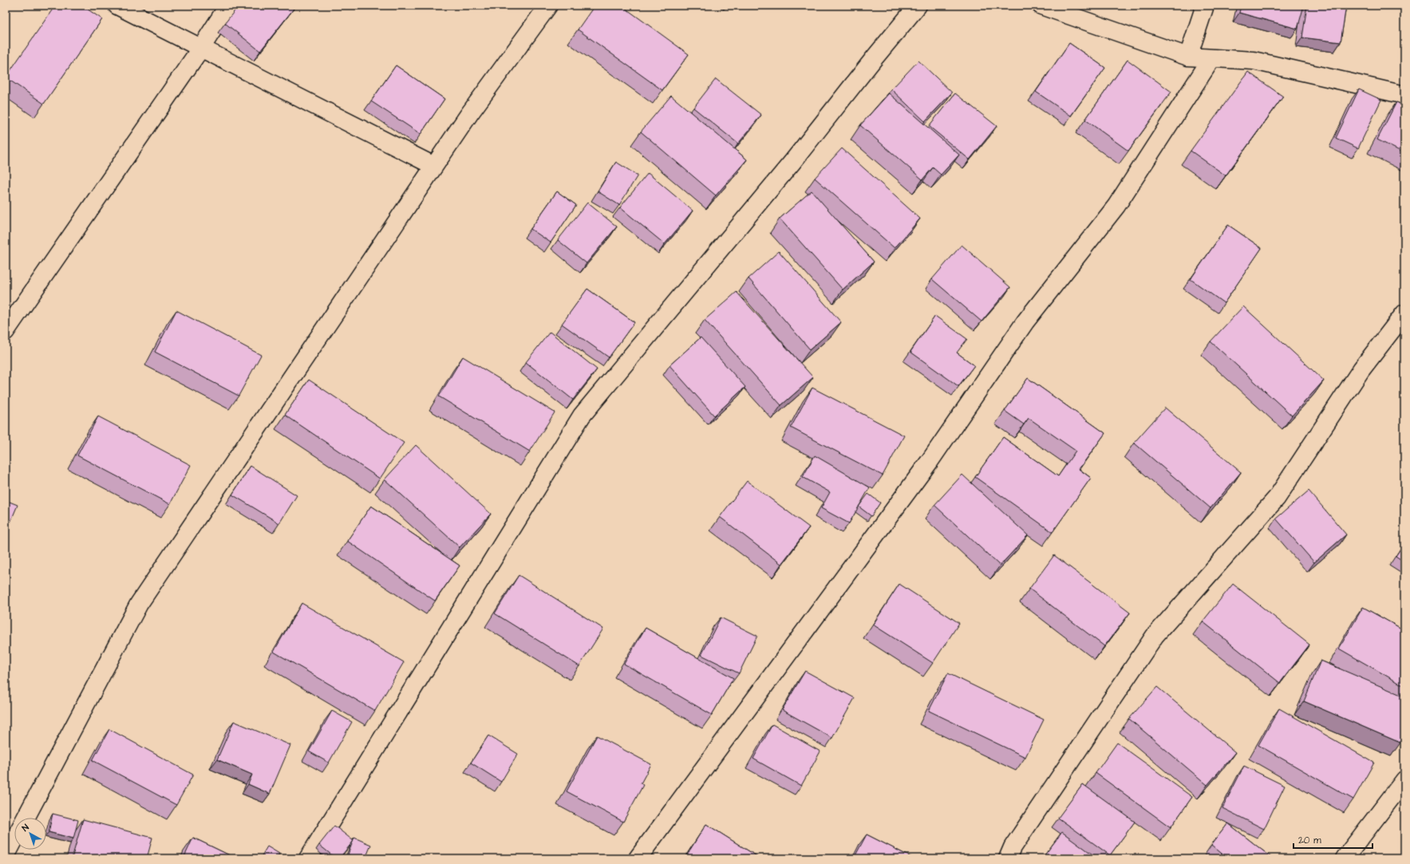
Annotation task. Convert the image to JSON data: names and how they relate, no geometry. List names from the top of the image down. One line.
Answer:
{"scale_bar":"20 m","north":"top left"}
